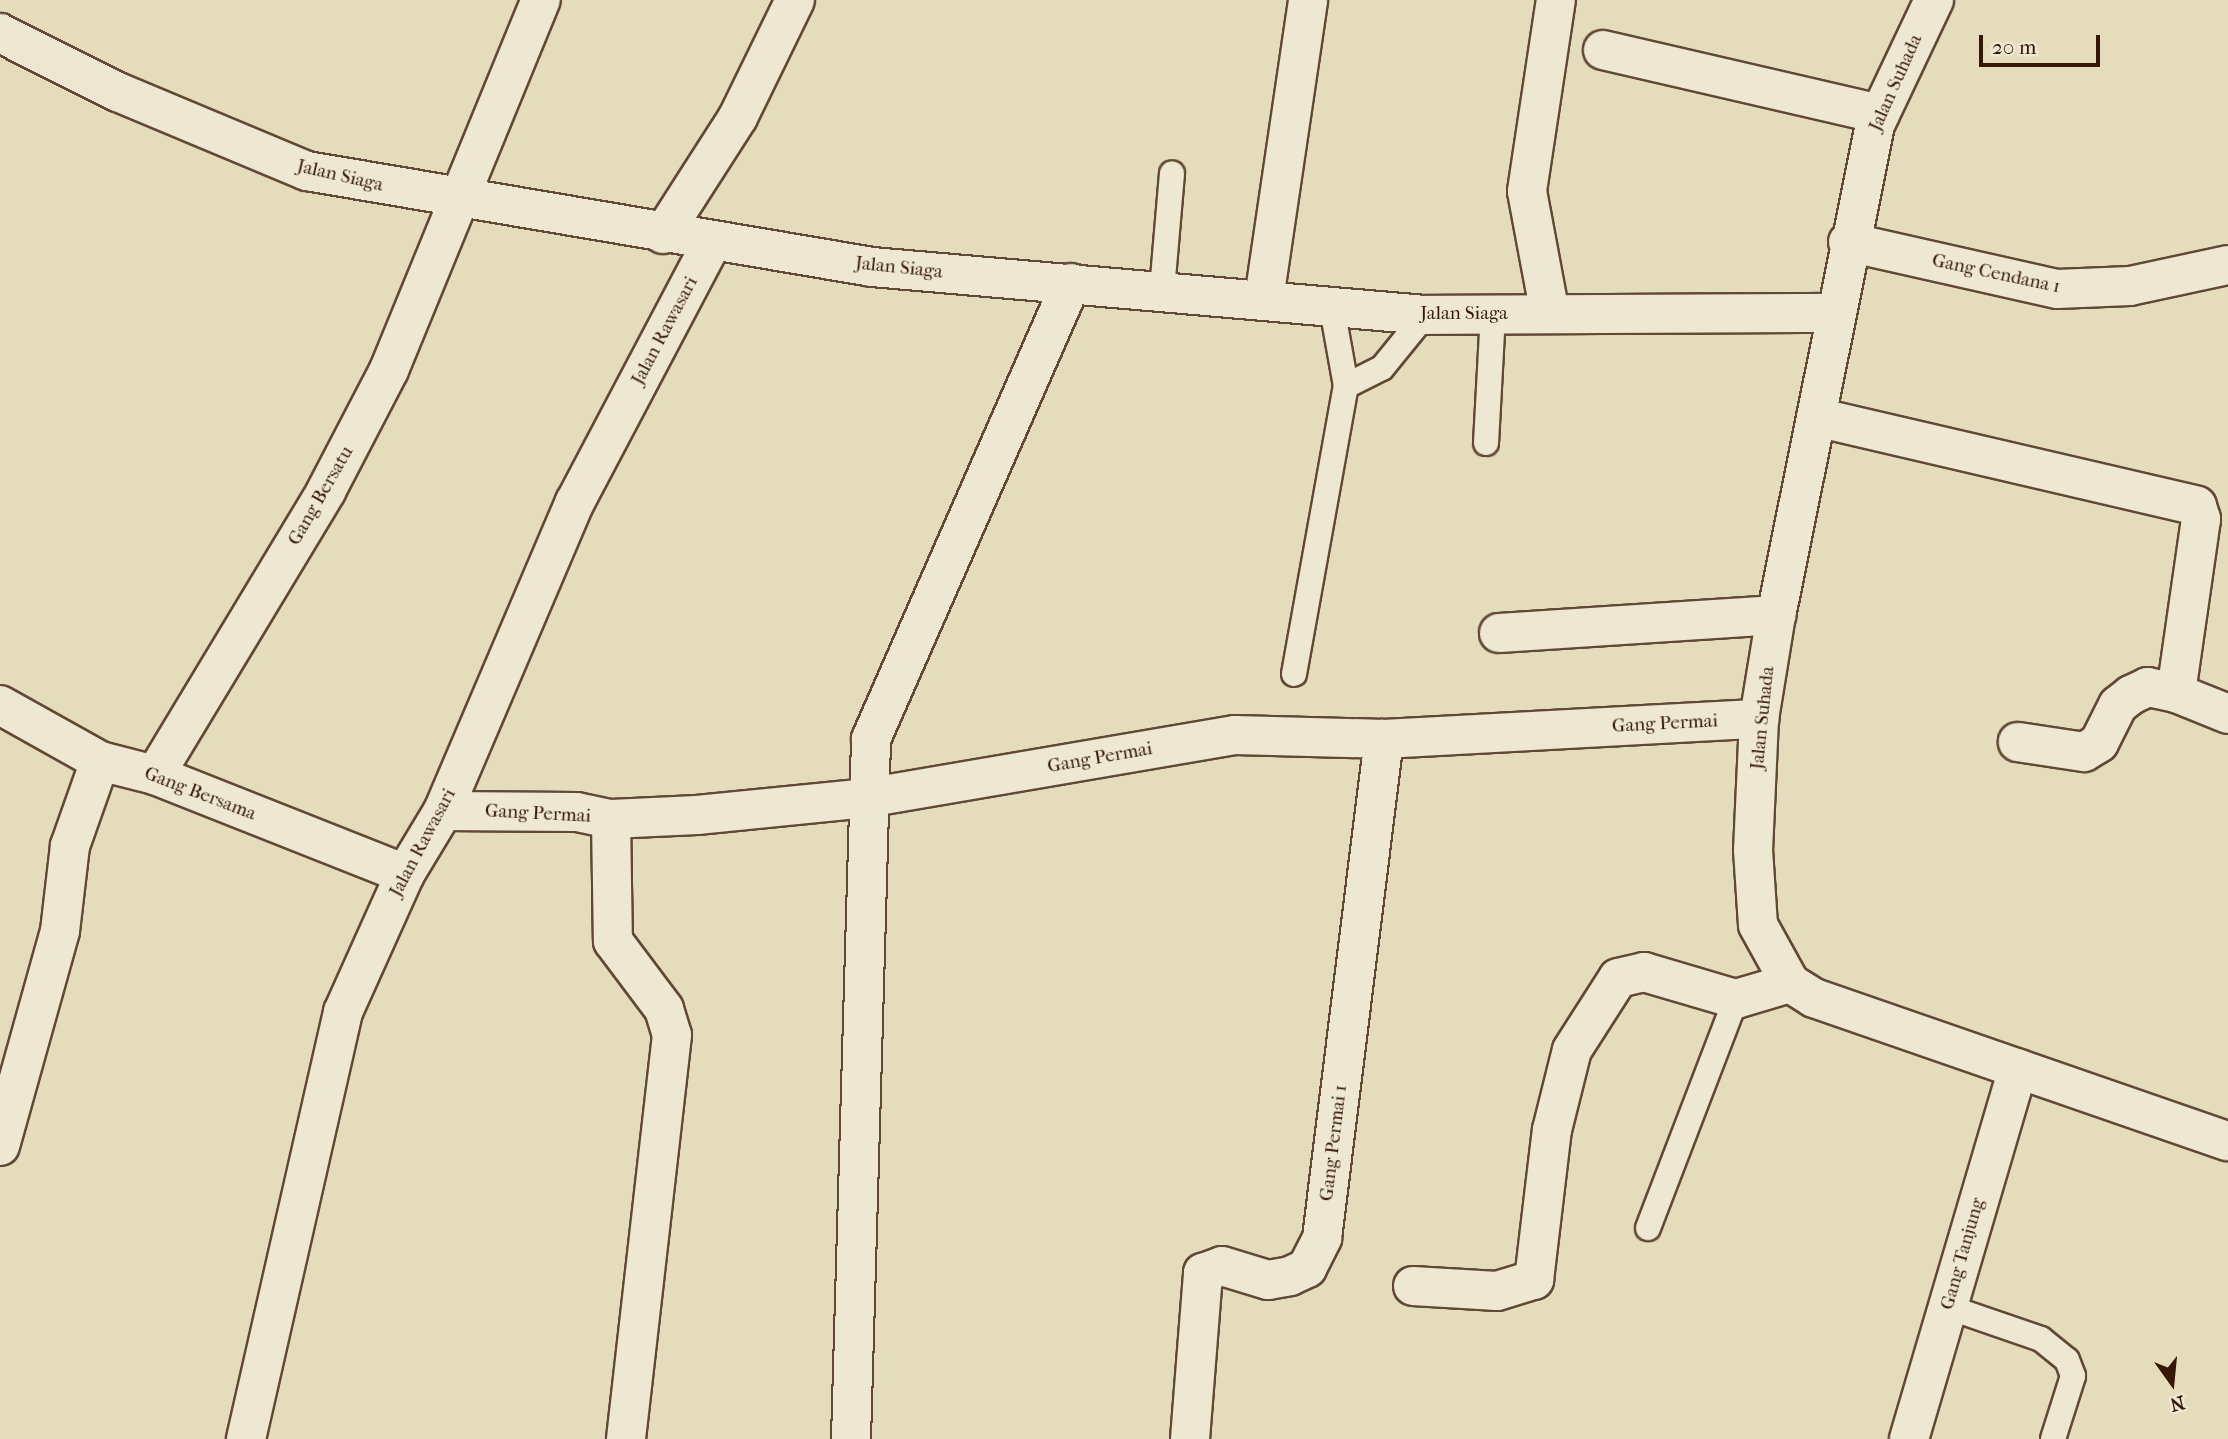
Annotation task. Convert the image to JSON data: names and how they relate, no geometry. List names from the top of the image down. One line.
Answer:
{"streets":{"street":["Jalan Suhada","Jalan Siaga","Gang Cendana 1","Jalan Rawasari","Gang Bersatu","Gang Permai","Gang Bersama","Gang Permai 1","Gang Tanjung"]},"crossings":[["Jalan Suhada","Jalan Siaga"],["Jalan Suhada","Gang Cendana 1"],["Jalan Suhada","Gang Permai"],["Jalan Suhada","Gang Tanjung"],["Jalan Siaga","Jalan Rawasari"],["Jalan Siaga","Gang Bersatu"],["Jalan Rawasari","Gang Permai"],["Jalan Rawasari","Gang Bersama"],["Gang Bersatu","Gang Bersama"],["Gang Permai","Gang Permai 1"]],"scale_bar":"20 m","north":"bottom"}
